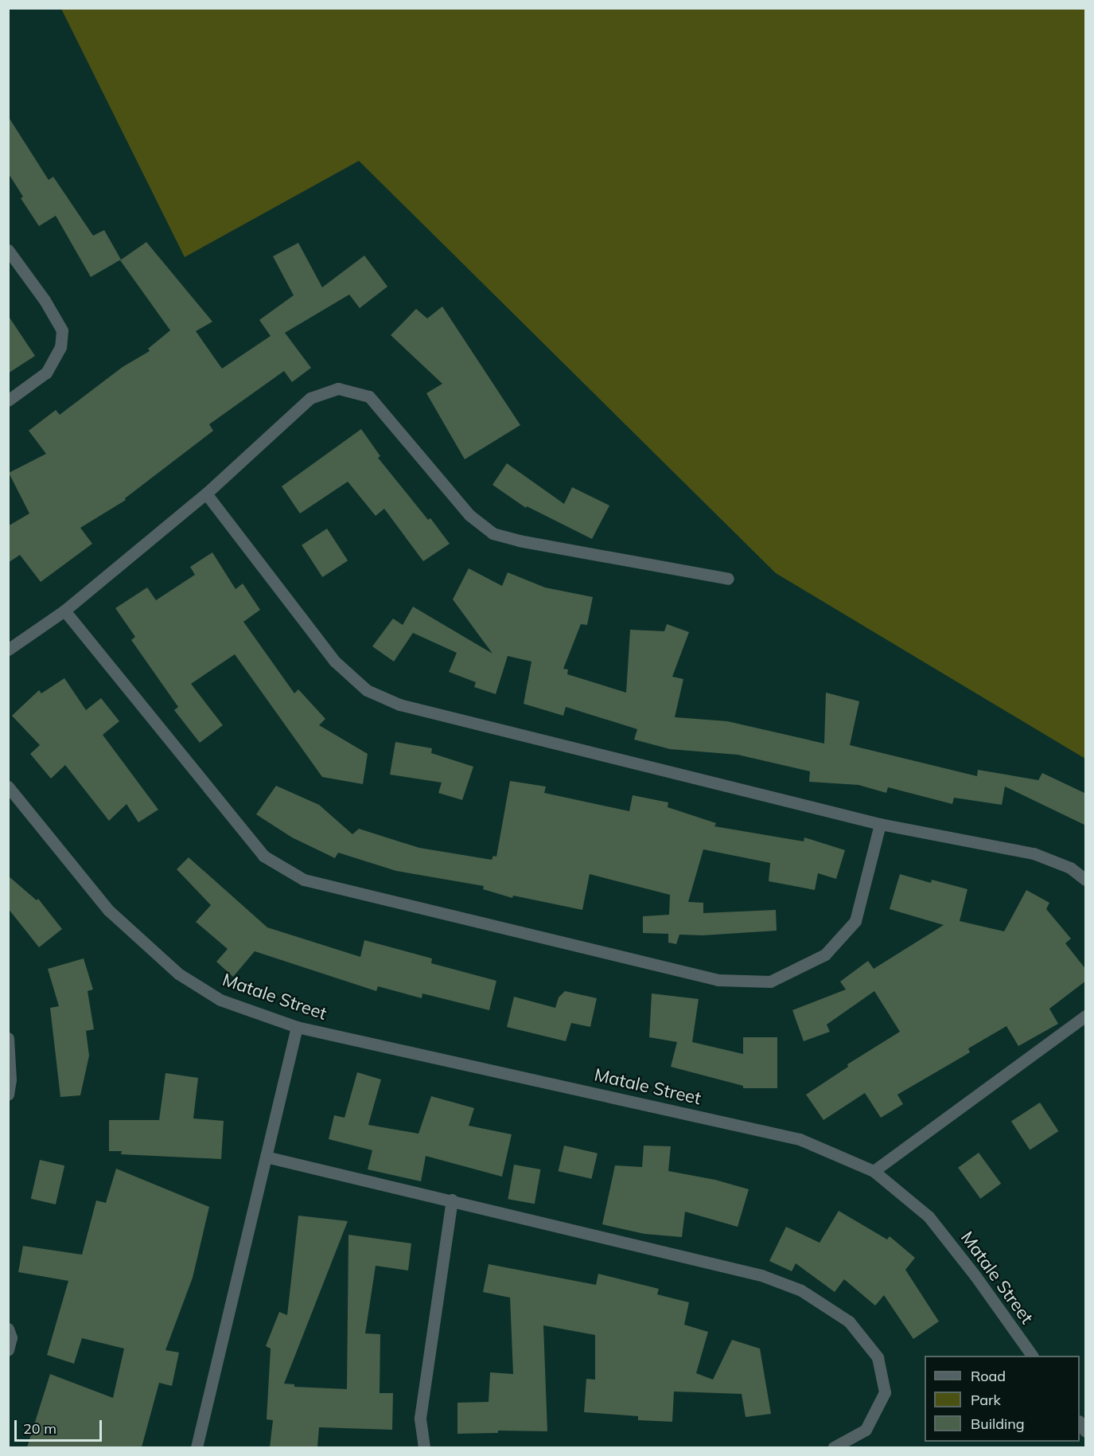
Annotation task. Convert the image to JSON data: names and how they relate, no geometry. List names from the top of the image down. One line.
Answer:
{"streets":{"street":["Matale Street"]},"legend":["Road","Park","Building"],"scale_bar":"20 m"}
